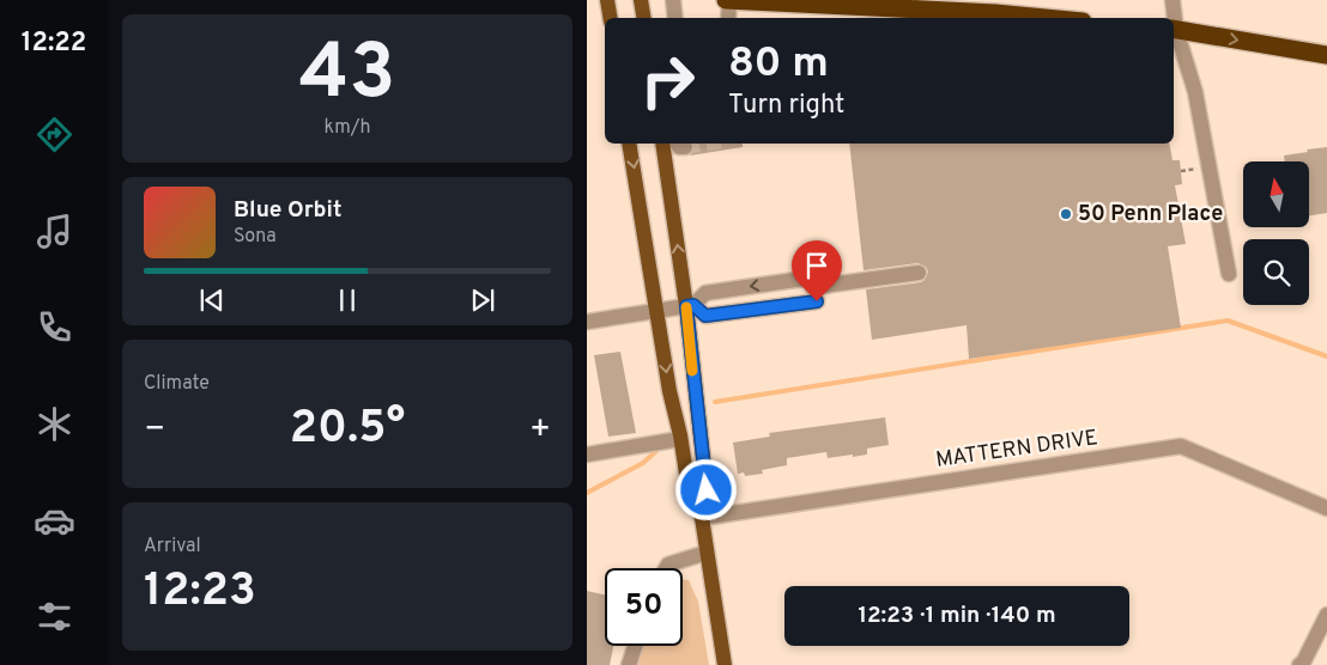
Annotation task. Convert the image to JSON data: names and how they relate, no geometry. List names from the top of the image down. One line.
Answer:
{"streets":{"street":["MATTERN DRIVE"]},"places":["50 Penn Place"],"north":"top","page":{"tabs":"12:22","tile":[["43","km/h"],"Climate",["Arrival","12:23"]],"turn":["80 m","Turn right"],"song":["Blue Orbit","Sona"],"heat":["−","20.5°","+"],"limit":"50","trip":"12:23 · 1 min · 140 m"}}
